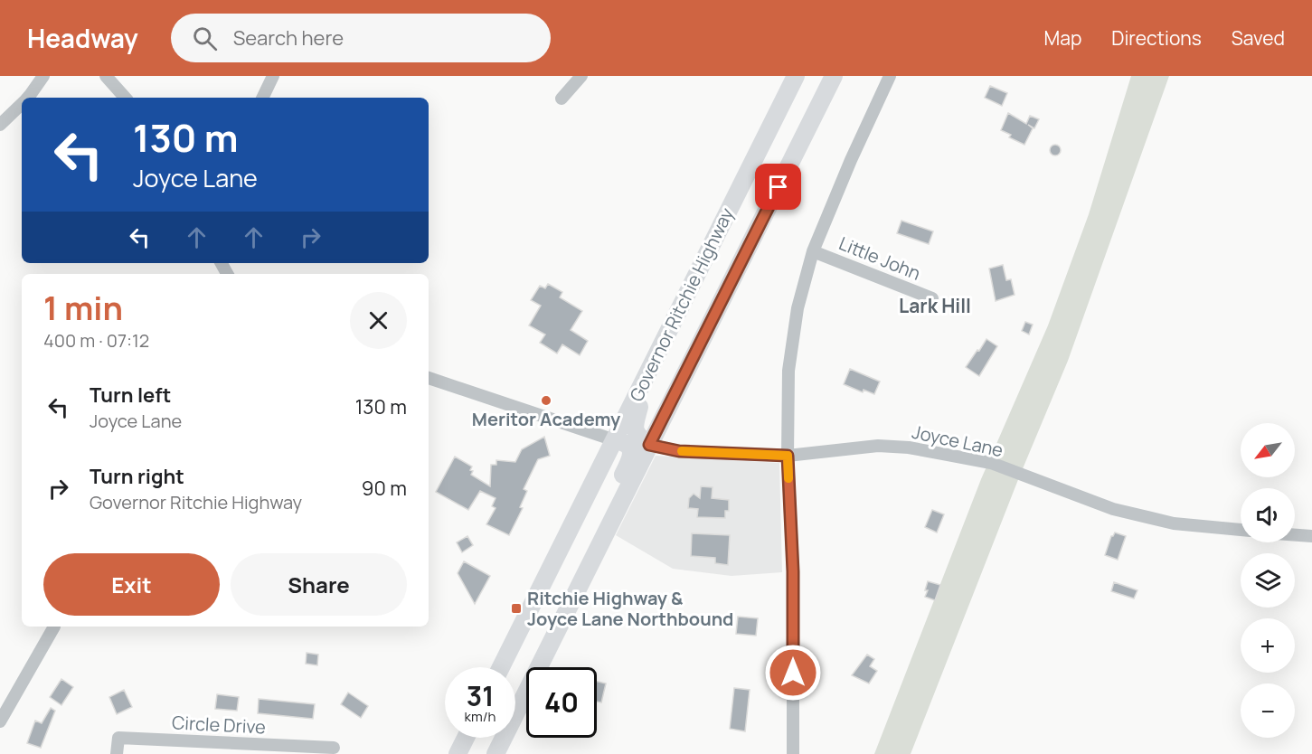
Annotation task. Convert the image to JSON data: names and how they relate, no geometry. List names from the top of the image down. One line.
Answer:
{"streets":{"highway":["Governor Ritchie Highway"],"street":["Little John","Joyce Lane","Circle Drive"]},"crossings":[["Governor Ritchie Highway","Joyce Lane"]],"districts":["Lark Hill"],"places":{"other":["Meritor Academy"],"transit":["Ritchie Highway & Joyce Lane Northbound"]},"north":"bottom left","page":{"header":"Headway","search":"Search here","nav":["Map","Directions","Saved"],"turn":["130 m","Joyce Lane"],"heading":["1 min","400 m · 07:12"],"list":[{"name":"Turn left","note":"Joyce Lane","value":"130 m"},{"name":"Turn right","note":"Governor Ritchie Highway","value":"90 m"}],"map_buttons":["+","−"],"buttons":["Exit","Share"],"speed":"31 km/h","limit":"40"}}
